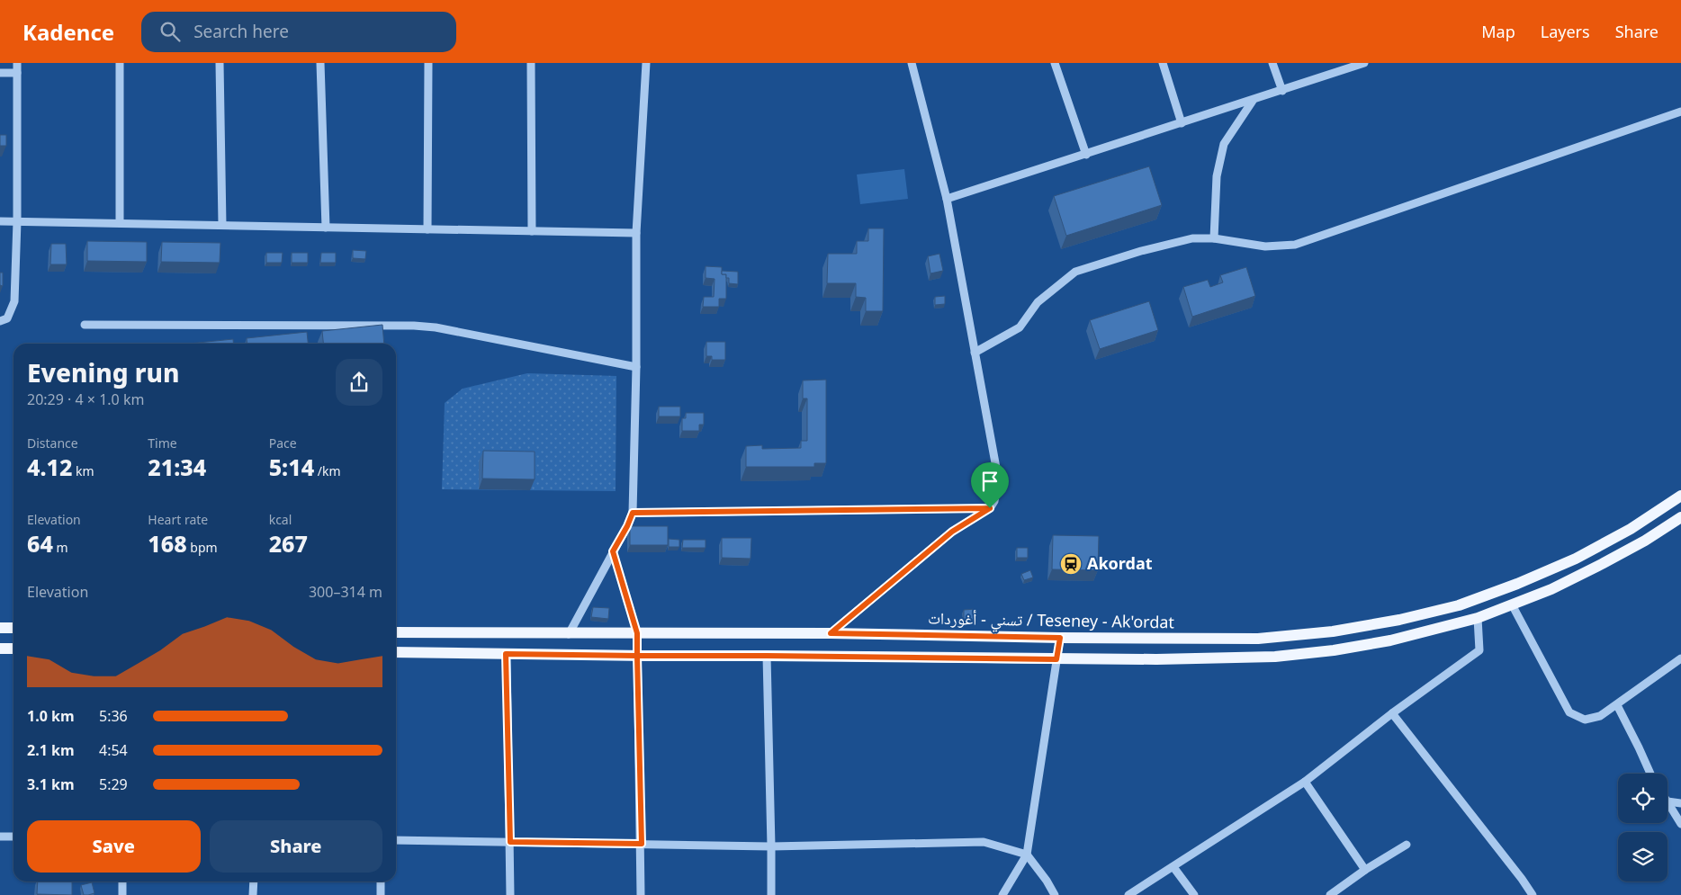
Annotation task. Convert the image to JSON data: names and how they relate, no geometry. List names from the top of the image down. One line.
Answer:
{"streets":{"main road":["تسني - أغوردات / Teseney - Ak'ordat"]},"places":{"station":["Akordat"]},"page":{"header":"Kadence","search":"Search here","nav":["Map","Layers","Share"],"heading":["Evening run","20:29 · 4 × 1.0 km"],"stats":[["Distance","4.12 km"],["Time","21:34"],["Pace","5:14 /km"],["Elevation","64 m"],["Heart rate","168 bpm"],["kcal","267"]],"chart":["Elevation","300–314 m"],"list":[{"name":"1.0 km","note":"5:36"},{"name":"2.1 km","note":"4:54"},{"name":"3.1 km","note":"5:29"}],"buttons":["Save","Share"]}}
